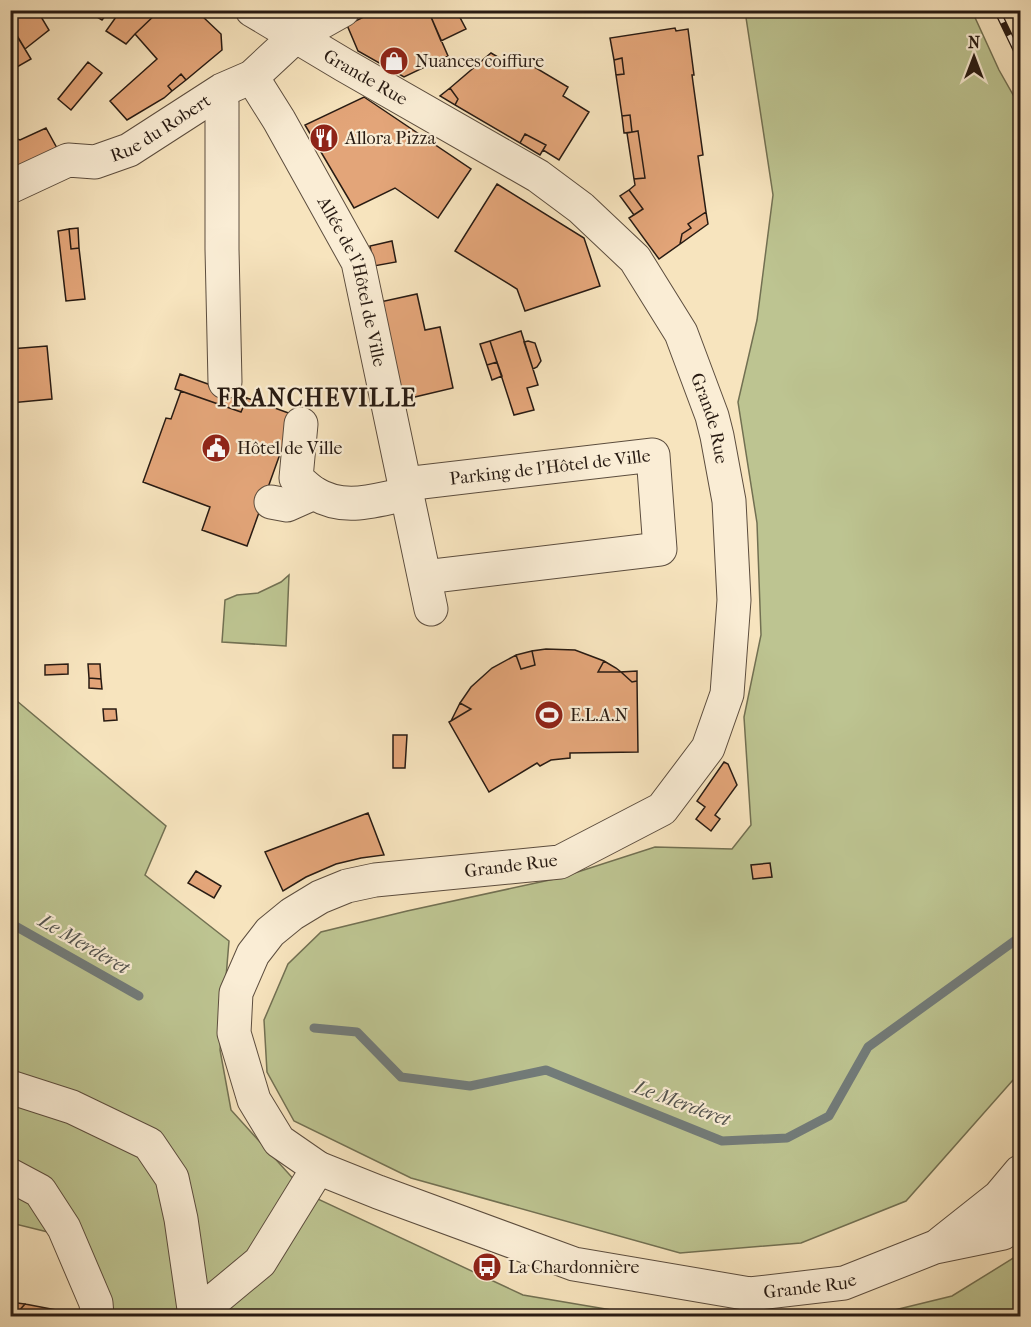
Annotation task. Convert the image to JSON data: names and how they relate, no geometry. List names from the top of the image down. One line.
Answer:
{"streets":{"street":["Grande Rue","Rue du Robert","Allée de l'Hôtel de Ville","Parking de l'Hôtel de Ville"]},"crossings":[["Grande Rue","Rue du Robert"],["Rue du Robert","Allée de l'Hôtel de Ville"],["Allée de l'Hôtel de Ville","Parking de l'Hôtel de Ville"]],"districts":["FRANCHEVILLE"],"water":["Le Merderet"],"places":{"shop":["Nuances coiffure"],"restaurant":["Allora Pizza"],"public building":["Hôtel de Ville"],"sports":["E.L.A.N"],"bus stop":["La Chardonnière"]},"north":"top"}
